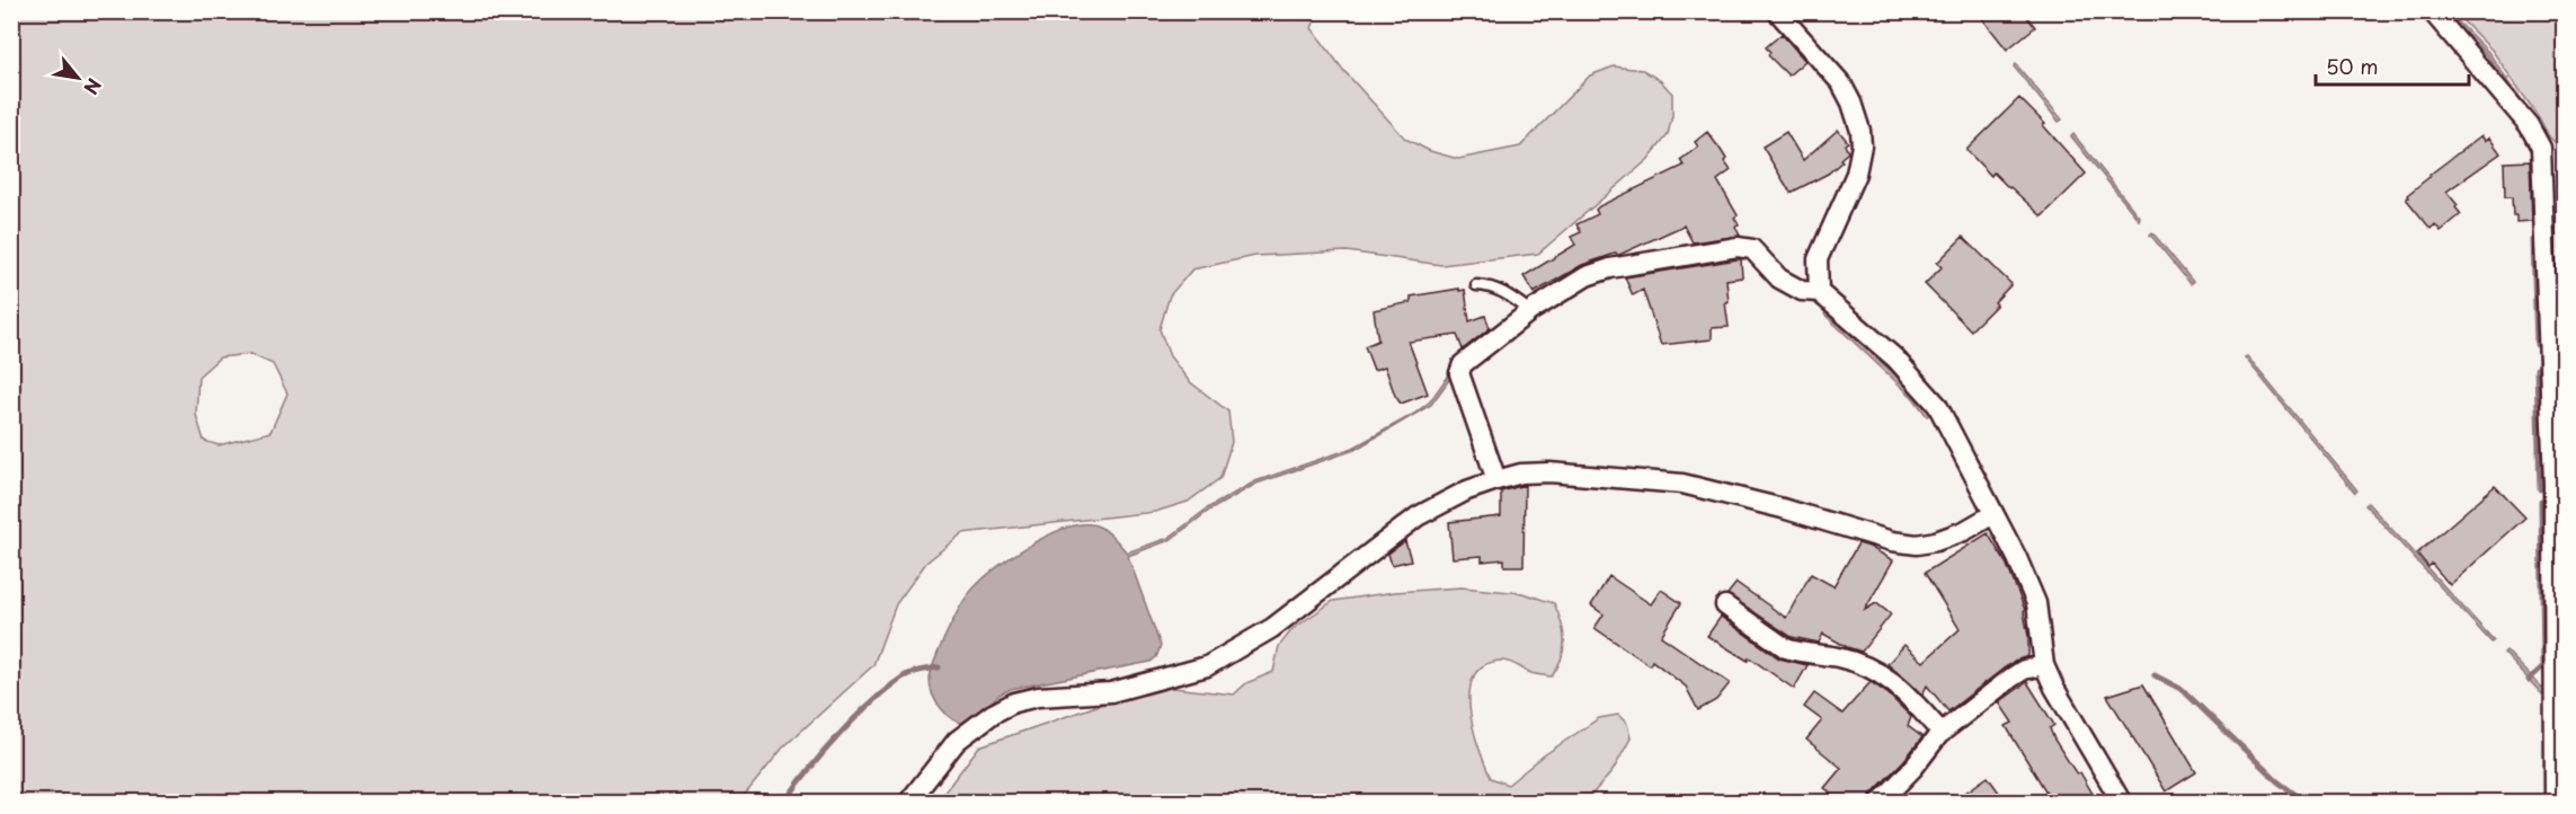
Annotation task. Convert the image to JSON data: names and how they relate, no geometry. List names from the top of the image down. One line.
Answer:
{"scale_bar":"50 m","north":"bottom right"}
